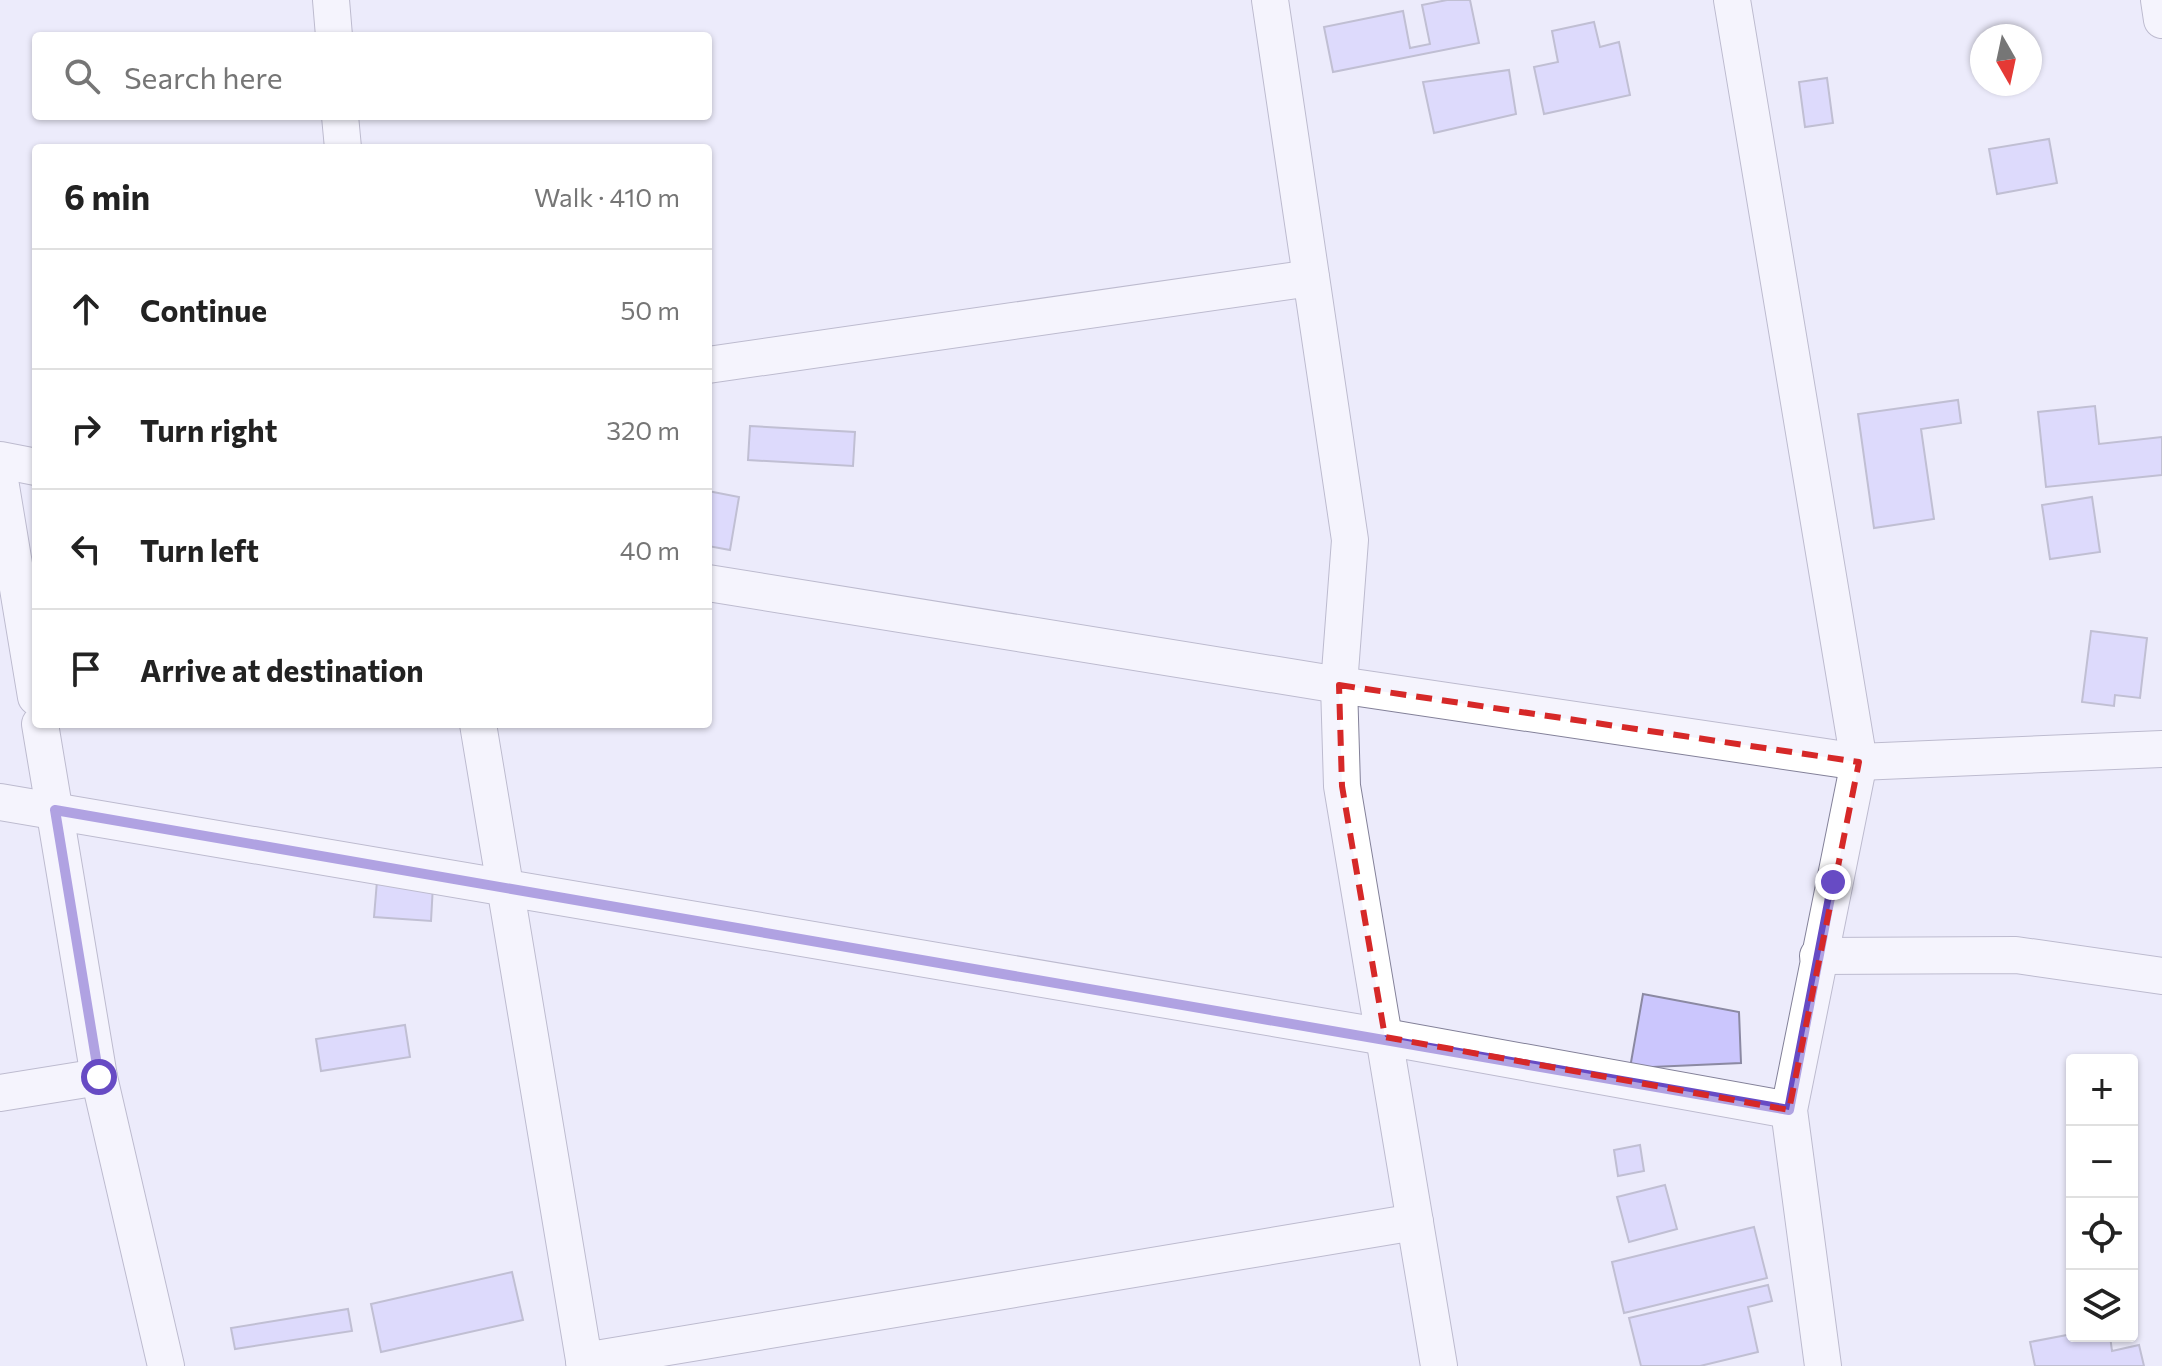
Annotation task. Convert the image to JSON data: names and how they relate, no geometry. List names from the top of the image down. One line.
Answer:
{"north":"bottom","page":{"search":"Search here","heading":["6 min","Walk · 410 m"],"list":[["Continue","50 m"],["Turn right","320 m"],["Turn left","40 m"],"Arrive at destination"],"map_buttons":["+","−"]}}
